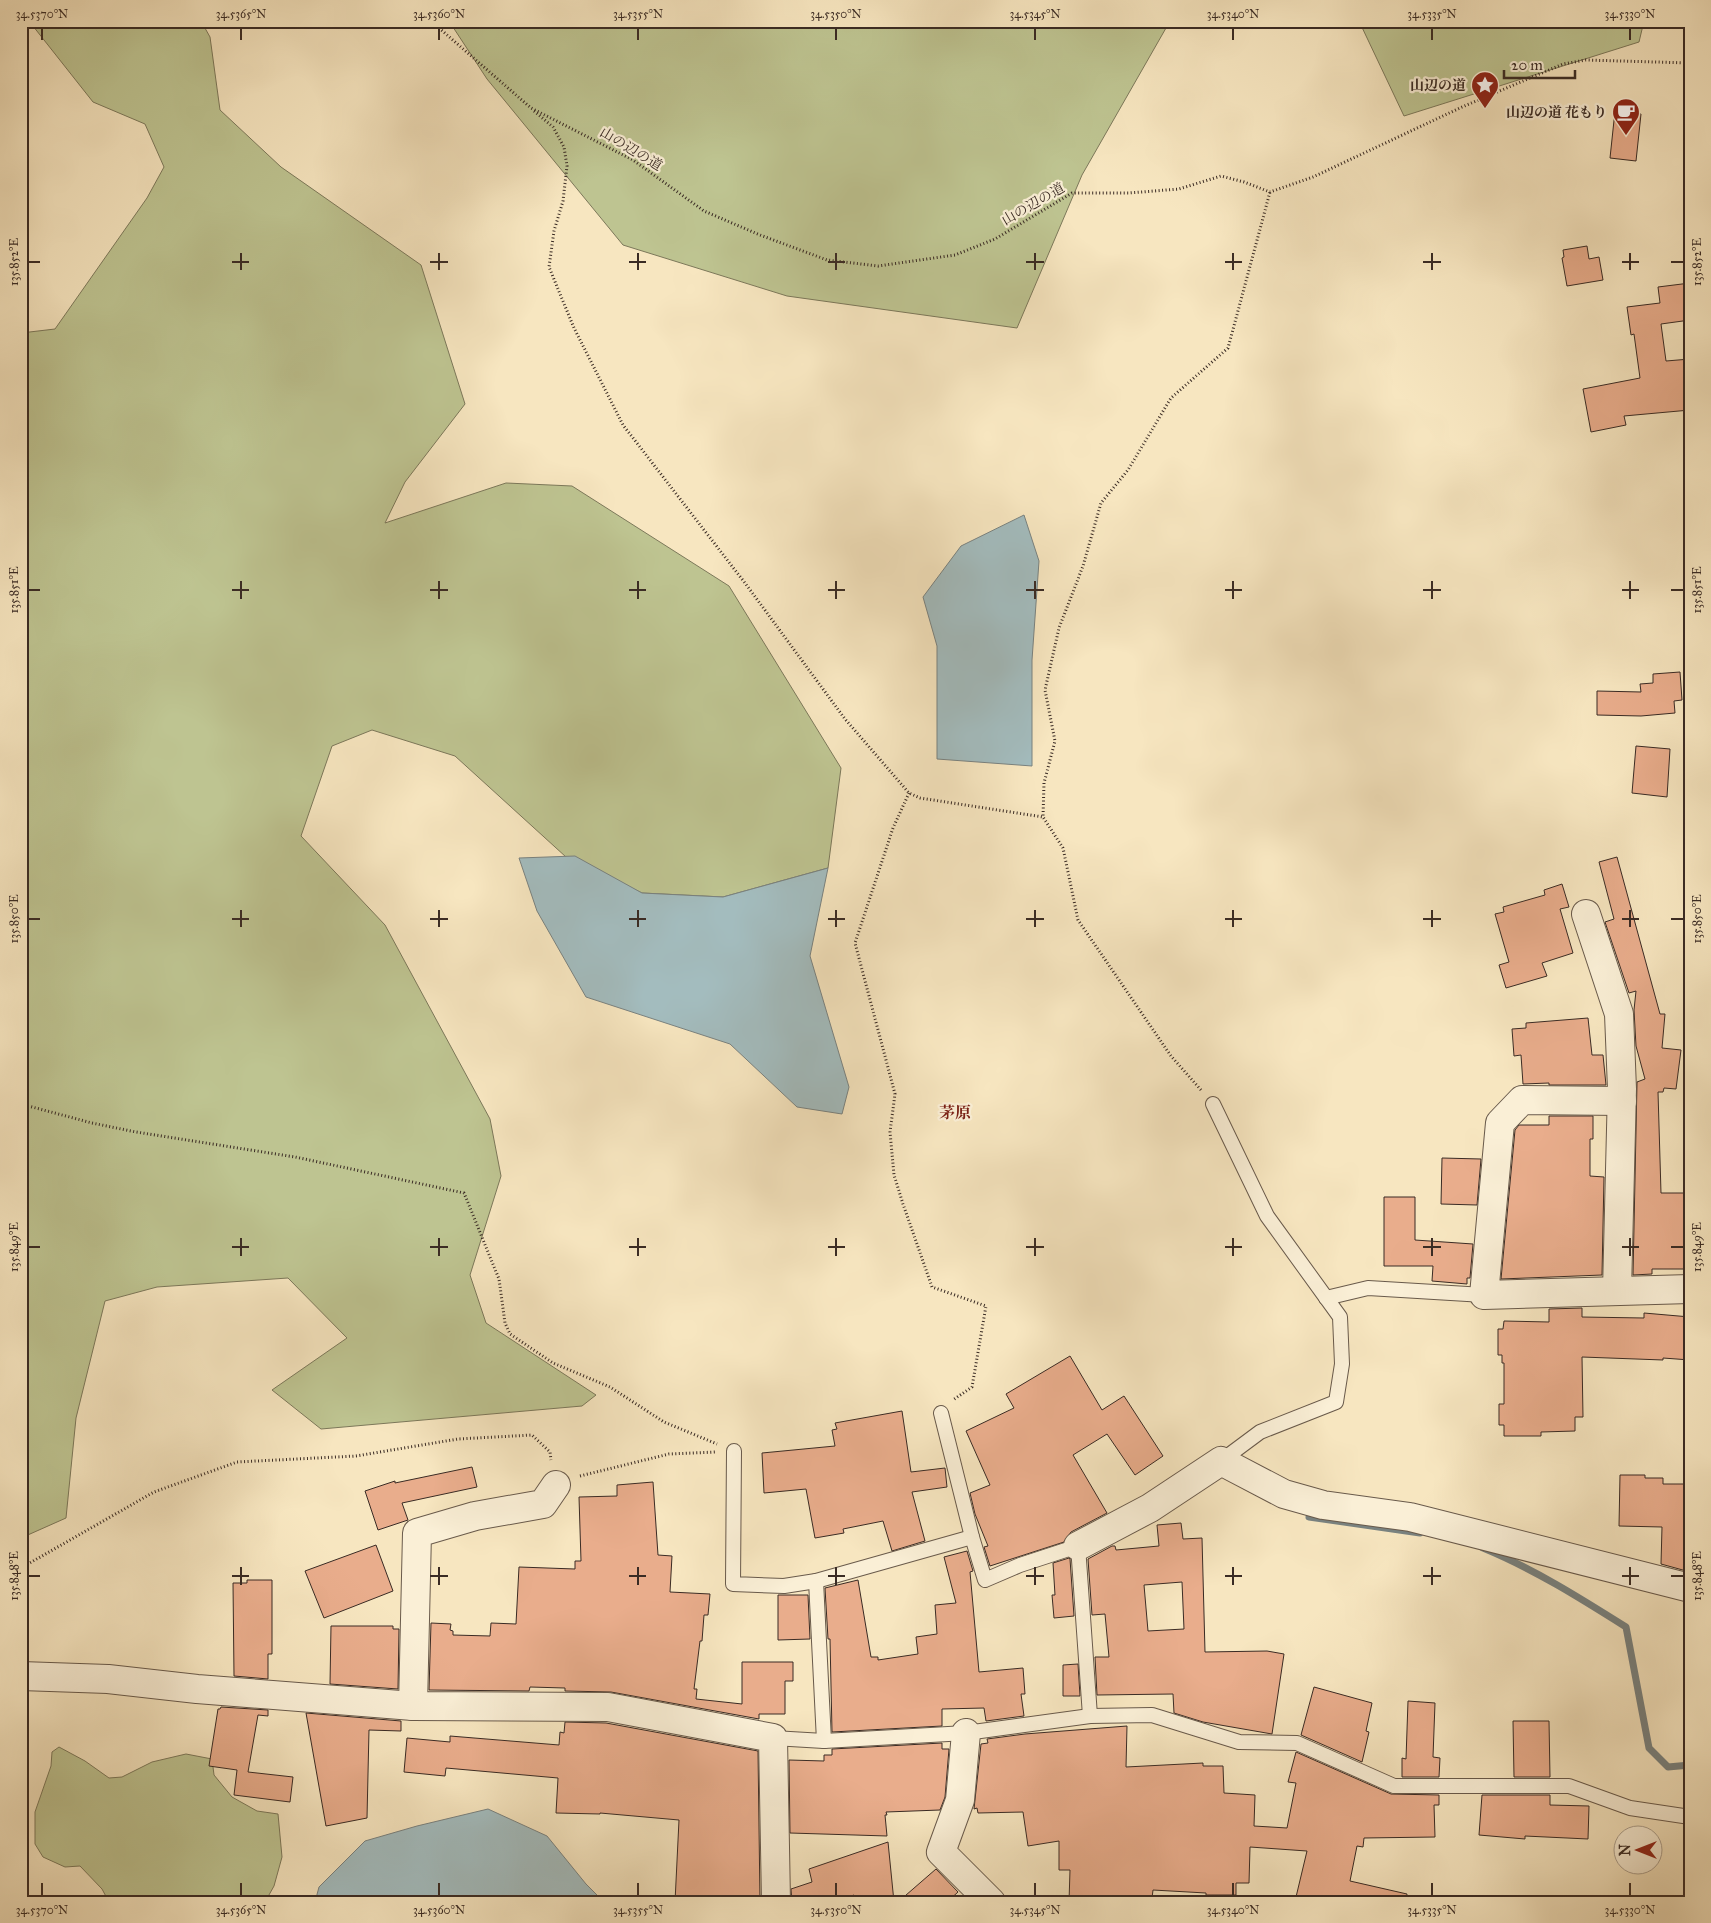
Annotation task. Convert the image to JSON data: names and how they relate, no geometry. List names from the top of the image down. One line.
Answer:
{"streets":{"path":["山の辺の道"]},"districts":["茅原"],"places":{"place":["山辺の道"],"cafe":["山辺の道 花もり"]},"scale_bar":"20 m","north":"left","coordinates":["34.5370°N","34.5365°N","34.5360°N","34.5355°N","34.5350°N","34.5345°N","34.5340°N","34.5335°N","34.5330°N","135.852°E","135.851°E","135.850°E","135.849°E","135.848°E"]}
